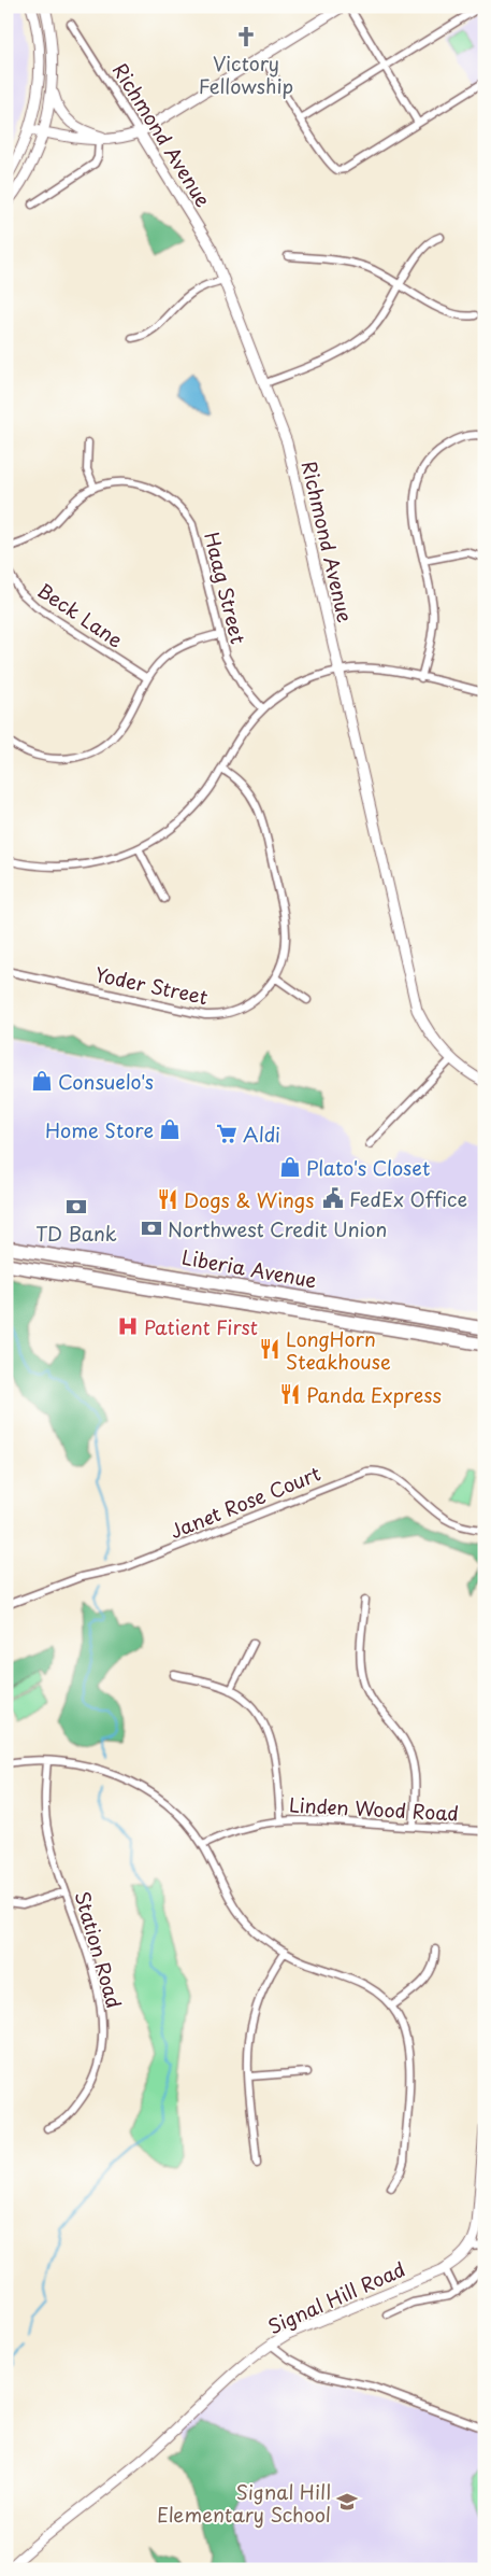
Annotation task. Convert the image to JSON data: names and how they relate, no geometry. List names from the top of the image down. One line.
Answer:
{"streets":{"highway":["Liberia Avenue"],"main road":["Richmond Avenue","Signal Hill Road"],"street":["Haag Street","Beck Lane","Yoder Street","Janet Rose Court","Linden Wood Road","Station Road"]},"places":{"church":["Victory Fellowship"],"shop":["Consuelo's","Home Store","Plato's Closet"],"supermarket":["Aldi"],"public building":["FedEx Office"],"restaurant":["Dogs & Wings","LongHorn Steakhouse","Panda Express"],"bank":["TD Bank","Northwest Credit Union"],"hospital":["Patient First"],"school or university":["Signal Hill Elementary School"]}}
